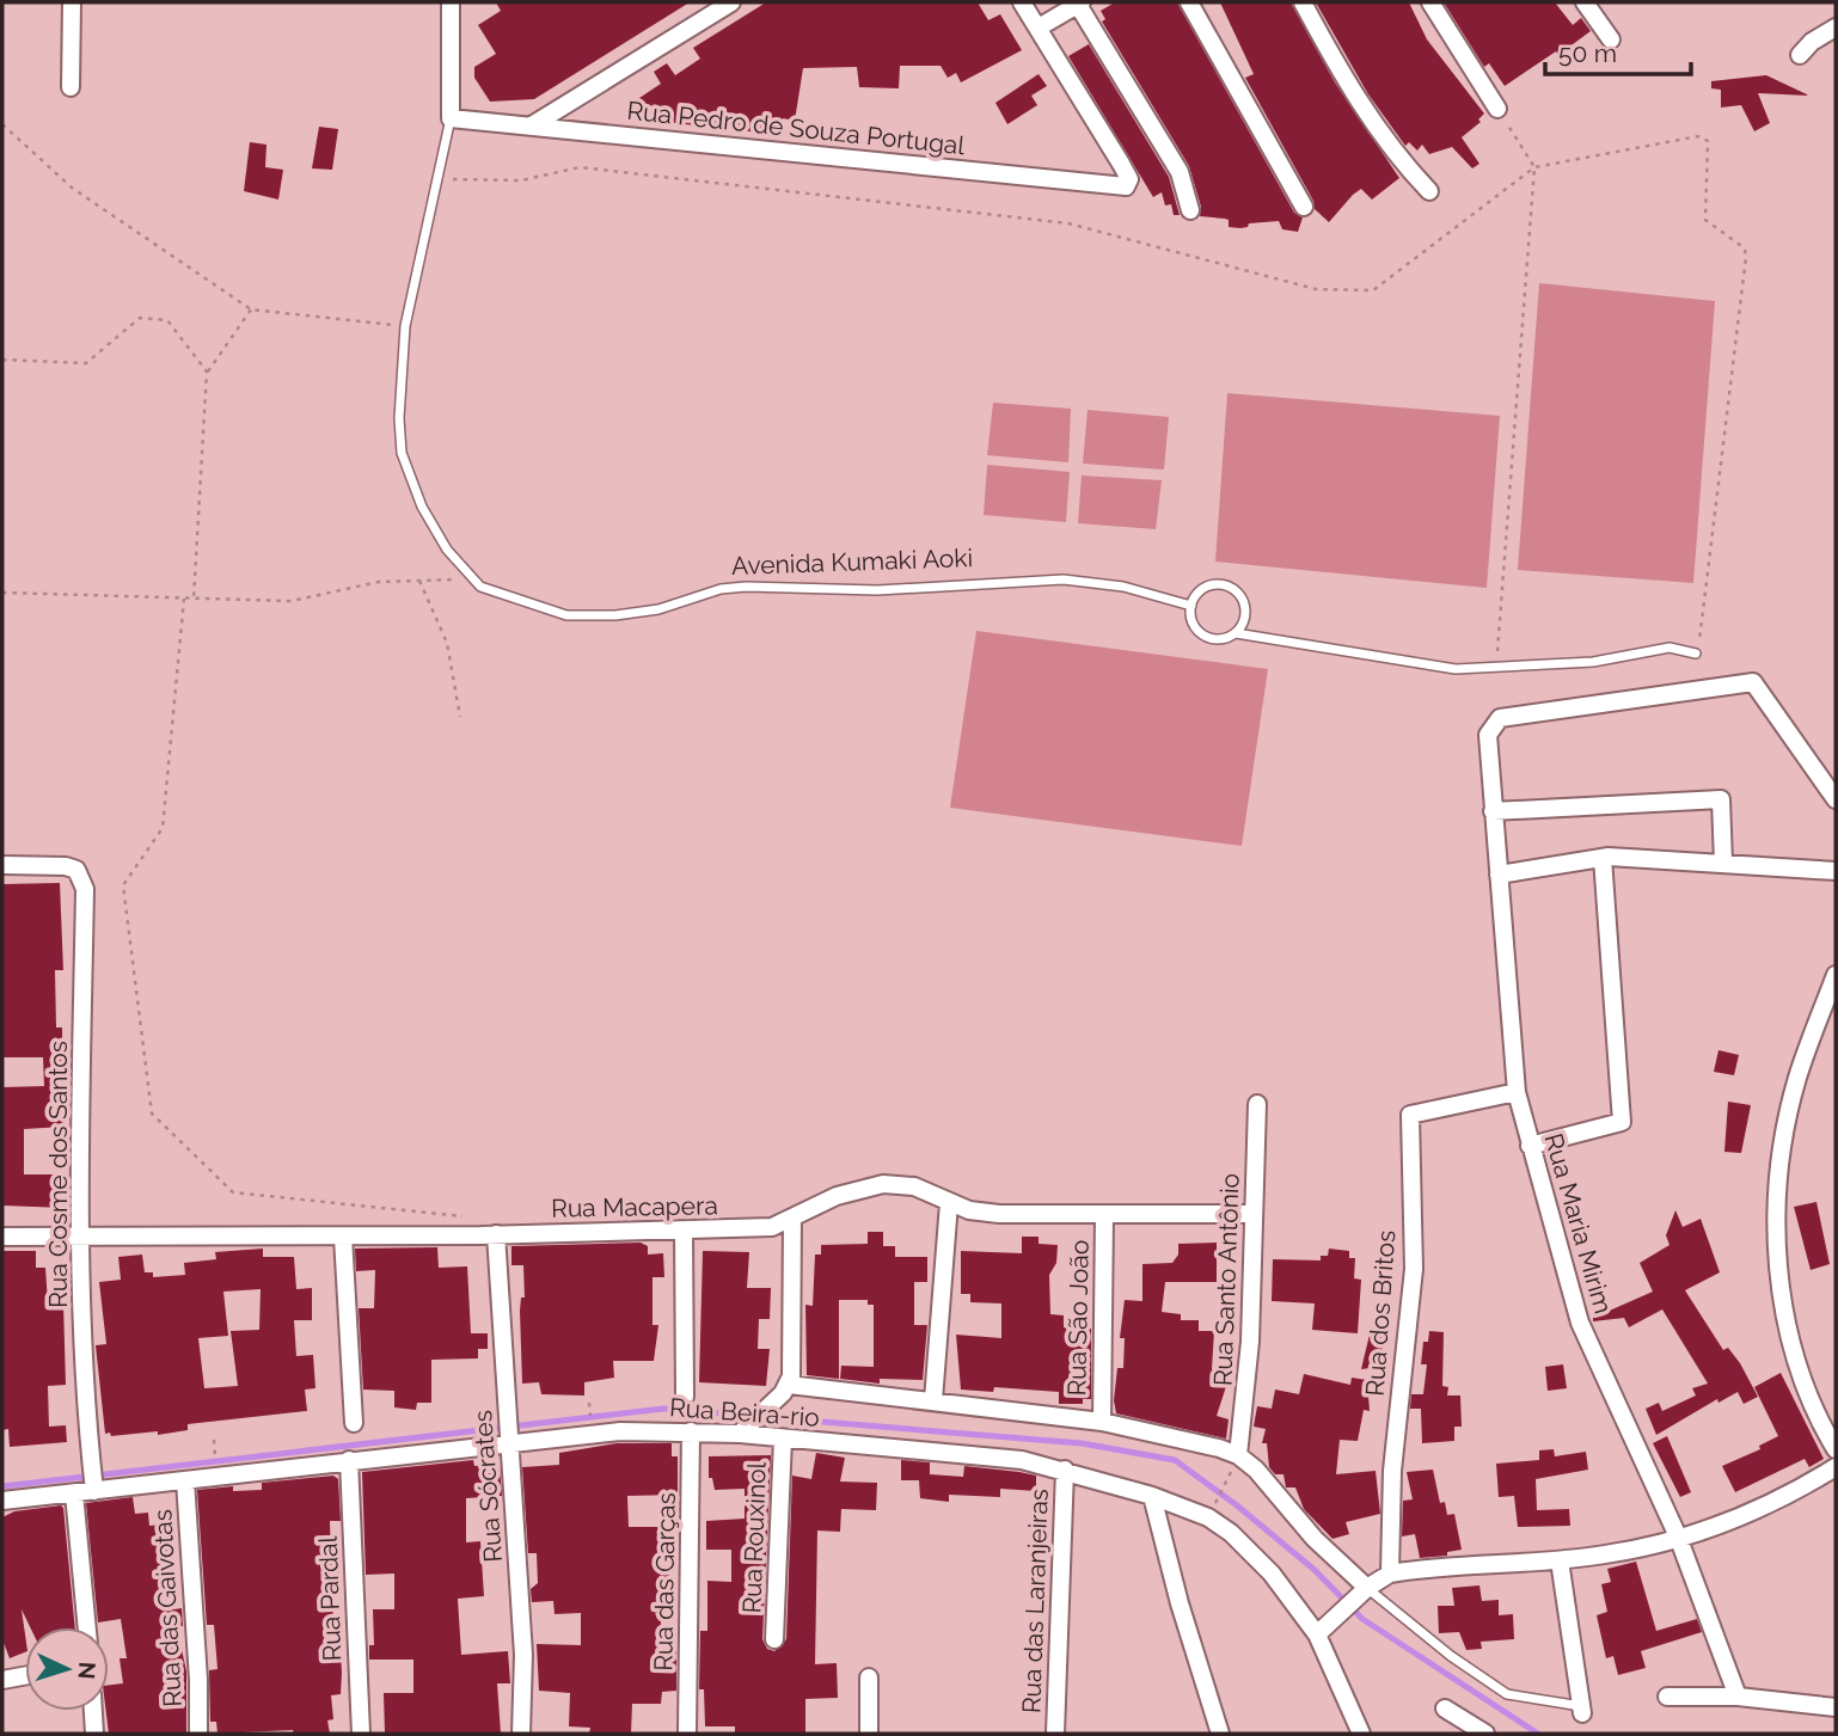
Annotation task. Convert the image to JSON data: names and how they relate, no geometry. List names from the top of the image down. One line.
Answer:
{"streets":{"street":["Rua Pedro de Souza Portugal","Avenida Kumaki Aoki","Rua Cosme dos Santos","Rua Macapera","Rua Maria Mirim","Rua Santo Antônio","Rua dos Britos","Rua São João","Rua Beira-rio","Rua Sócrates","Rua Rouxinol","Rua das Garças","Rua Pardal","Rua das Laranjeiras","Rua das Gaivotas"]},"crossings":[["Rua Pedro de Souza Portugal","Avenida Kumaki Aoki"],["Rua Cosme dos Santos","Rua Macapera"],["Rua Cosme dos Santos","Rua Beira-rio"],["Rua Macapera","Rua Santo Antônio"],["Rua Macapera","Rua São João"],["Rua Macapera","Rua Sócrates"],["Rua Maria Mirim","Rua dos Britos"],["Rua Beira-rio","Rua Sócrates"],["Rua Beira-rio","Rua Rouxinol"],["Rua Beira-rio","Rua das Garças"],["Rua Beira-rio","Rua Pardal"],["Rua Beira-rio","Rua das Laranjeiras"],["Rua Beira-rio","Rua das Gaivotas"]],"scale_bar":"50 m","north":"right"}
